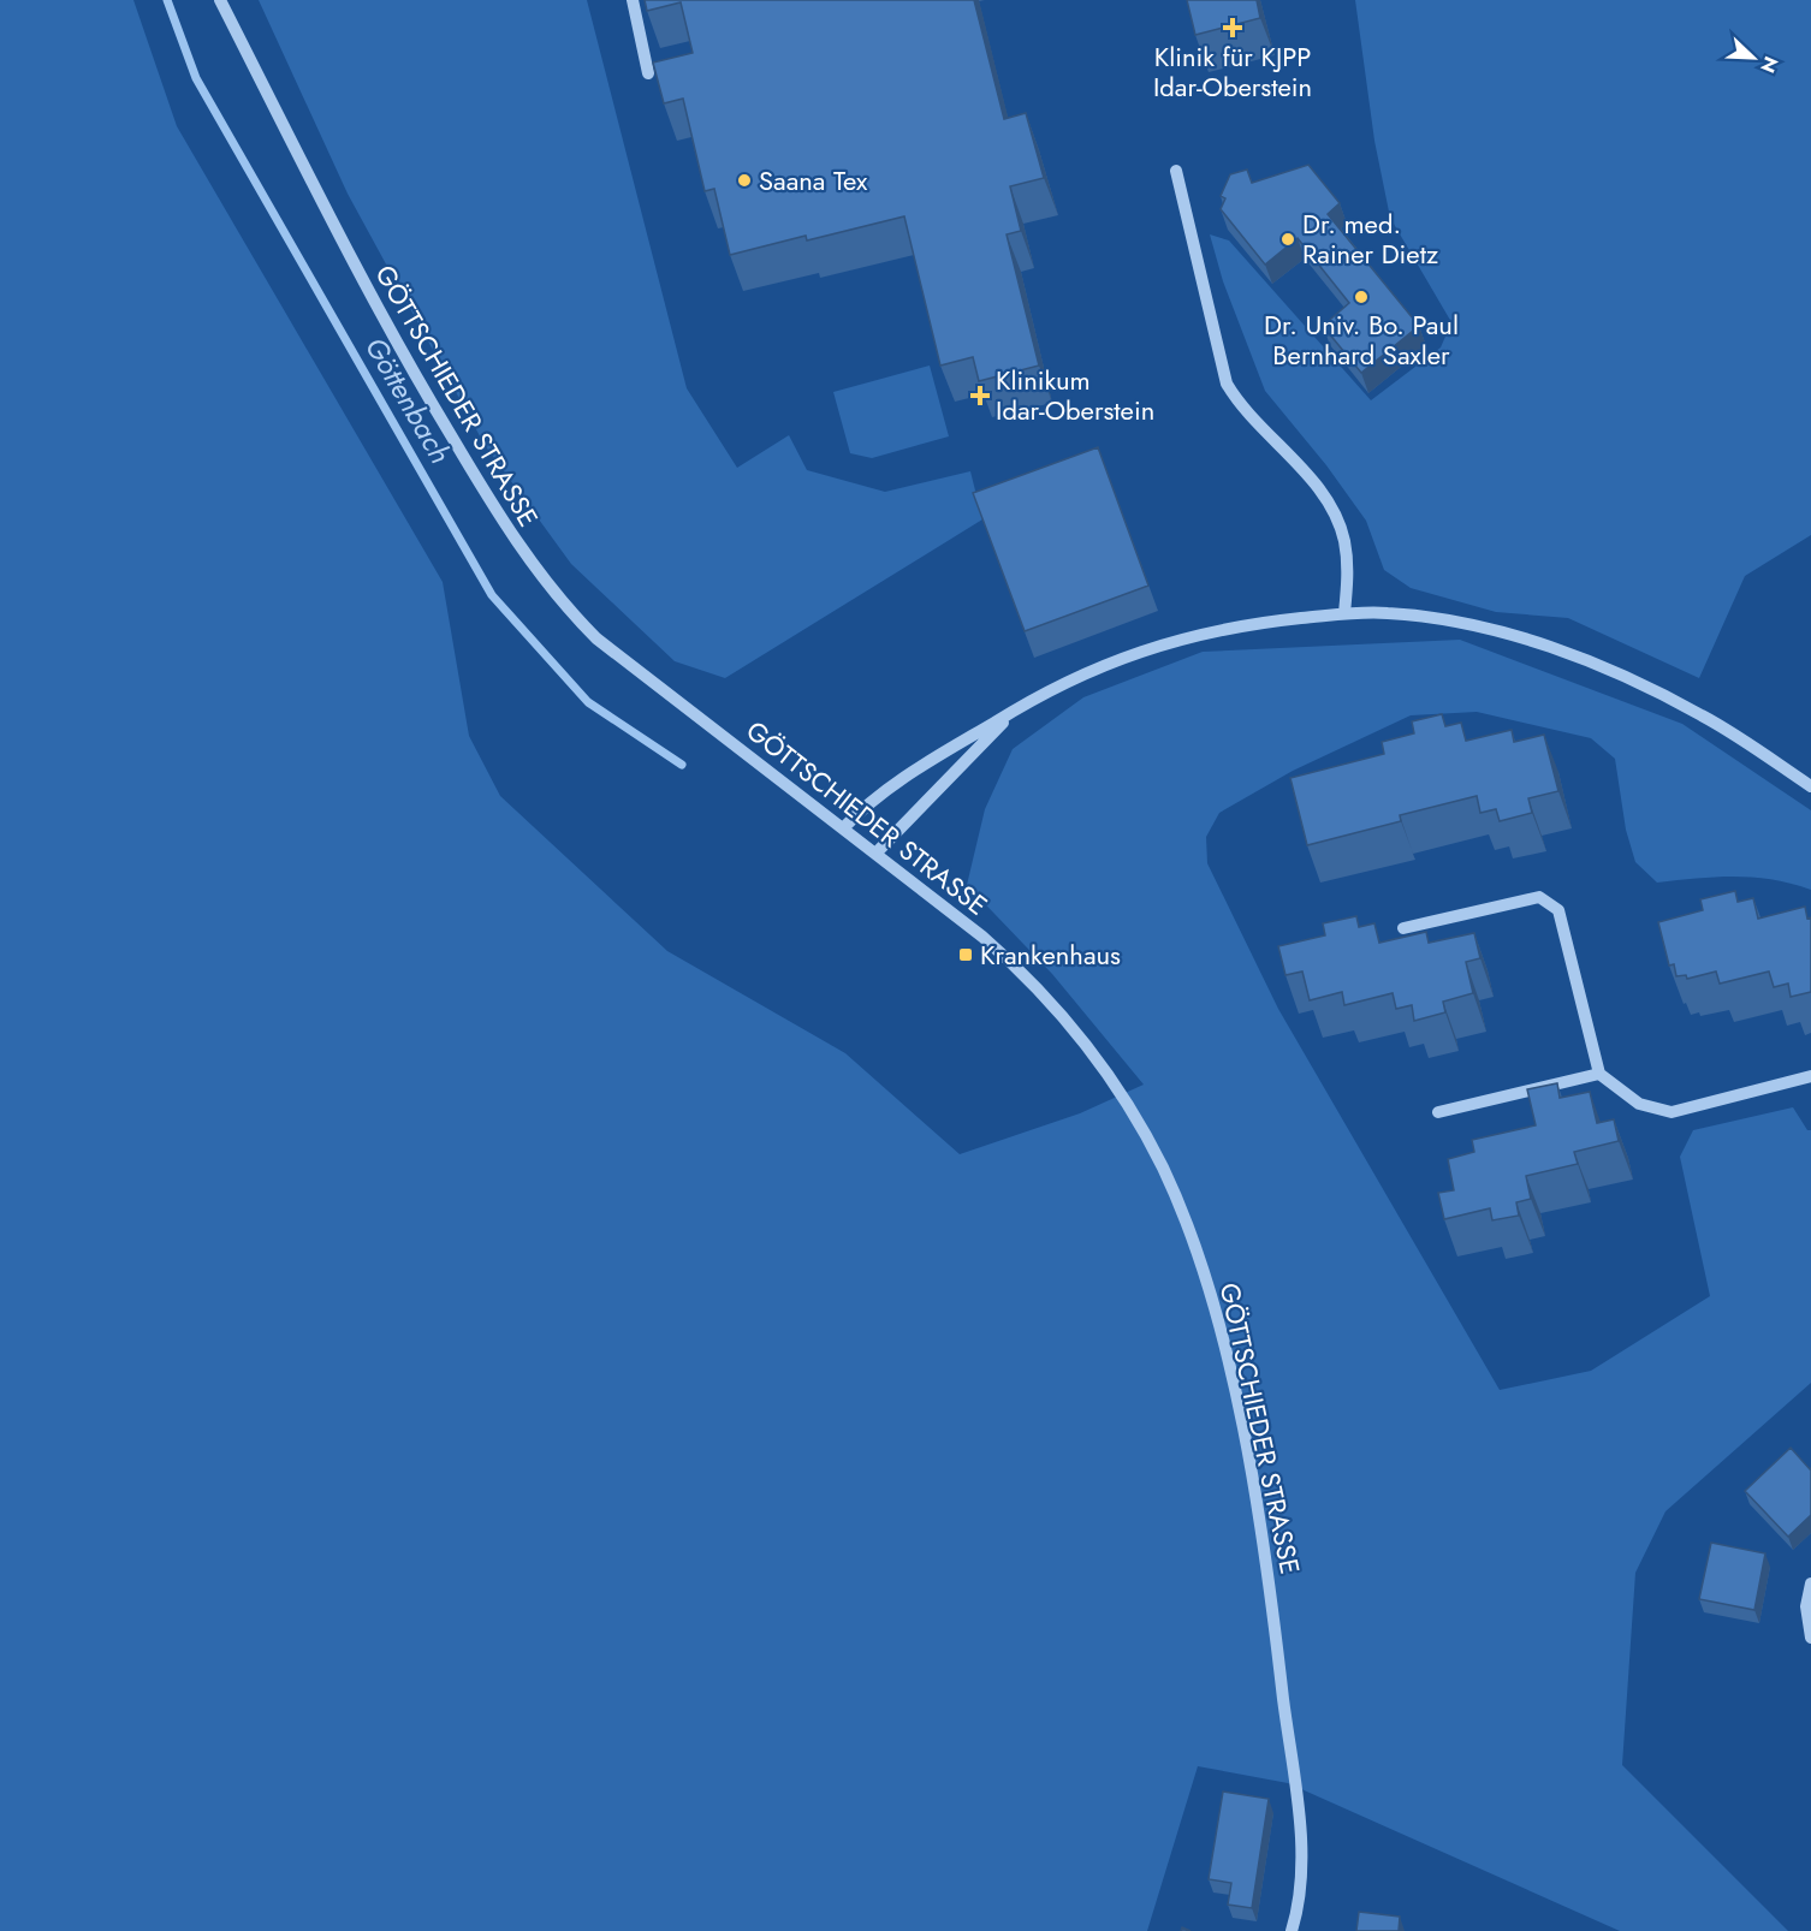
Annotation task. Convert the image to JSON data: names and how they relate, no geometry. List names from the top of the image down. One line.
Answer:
{"streets":{"street":["GÖTTSCHIEDER STRASSE"]},"water":["Göttenbach"],"places":{"health":["Klinik für KJPP Idar-Oberstein","Klinikum Idar-Oberstein"],"other":["Saana Tex","Dr. med. Rainer Dietz","Dr. Univ. Bo. Paul Bernhard Saxler"],"transit":["Krankenhaus"]},"north":"bottom right"}
